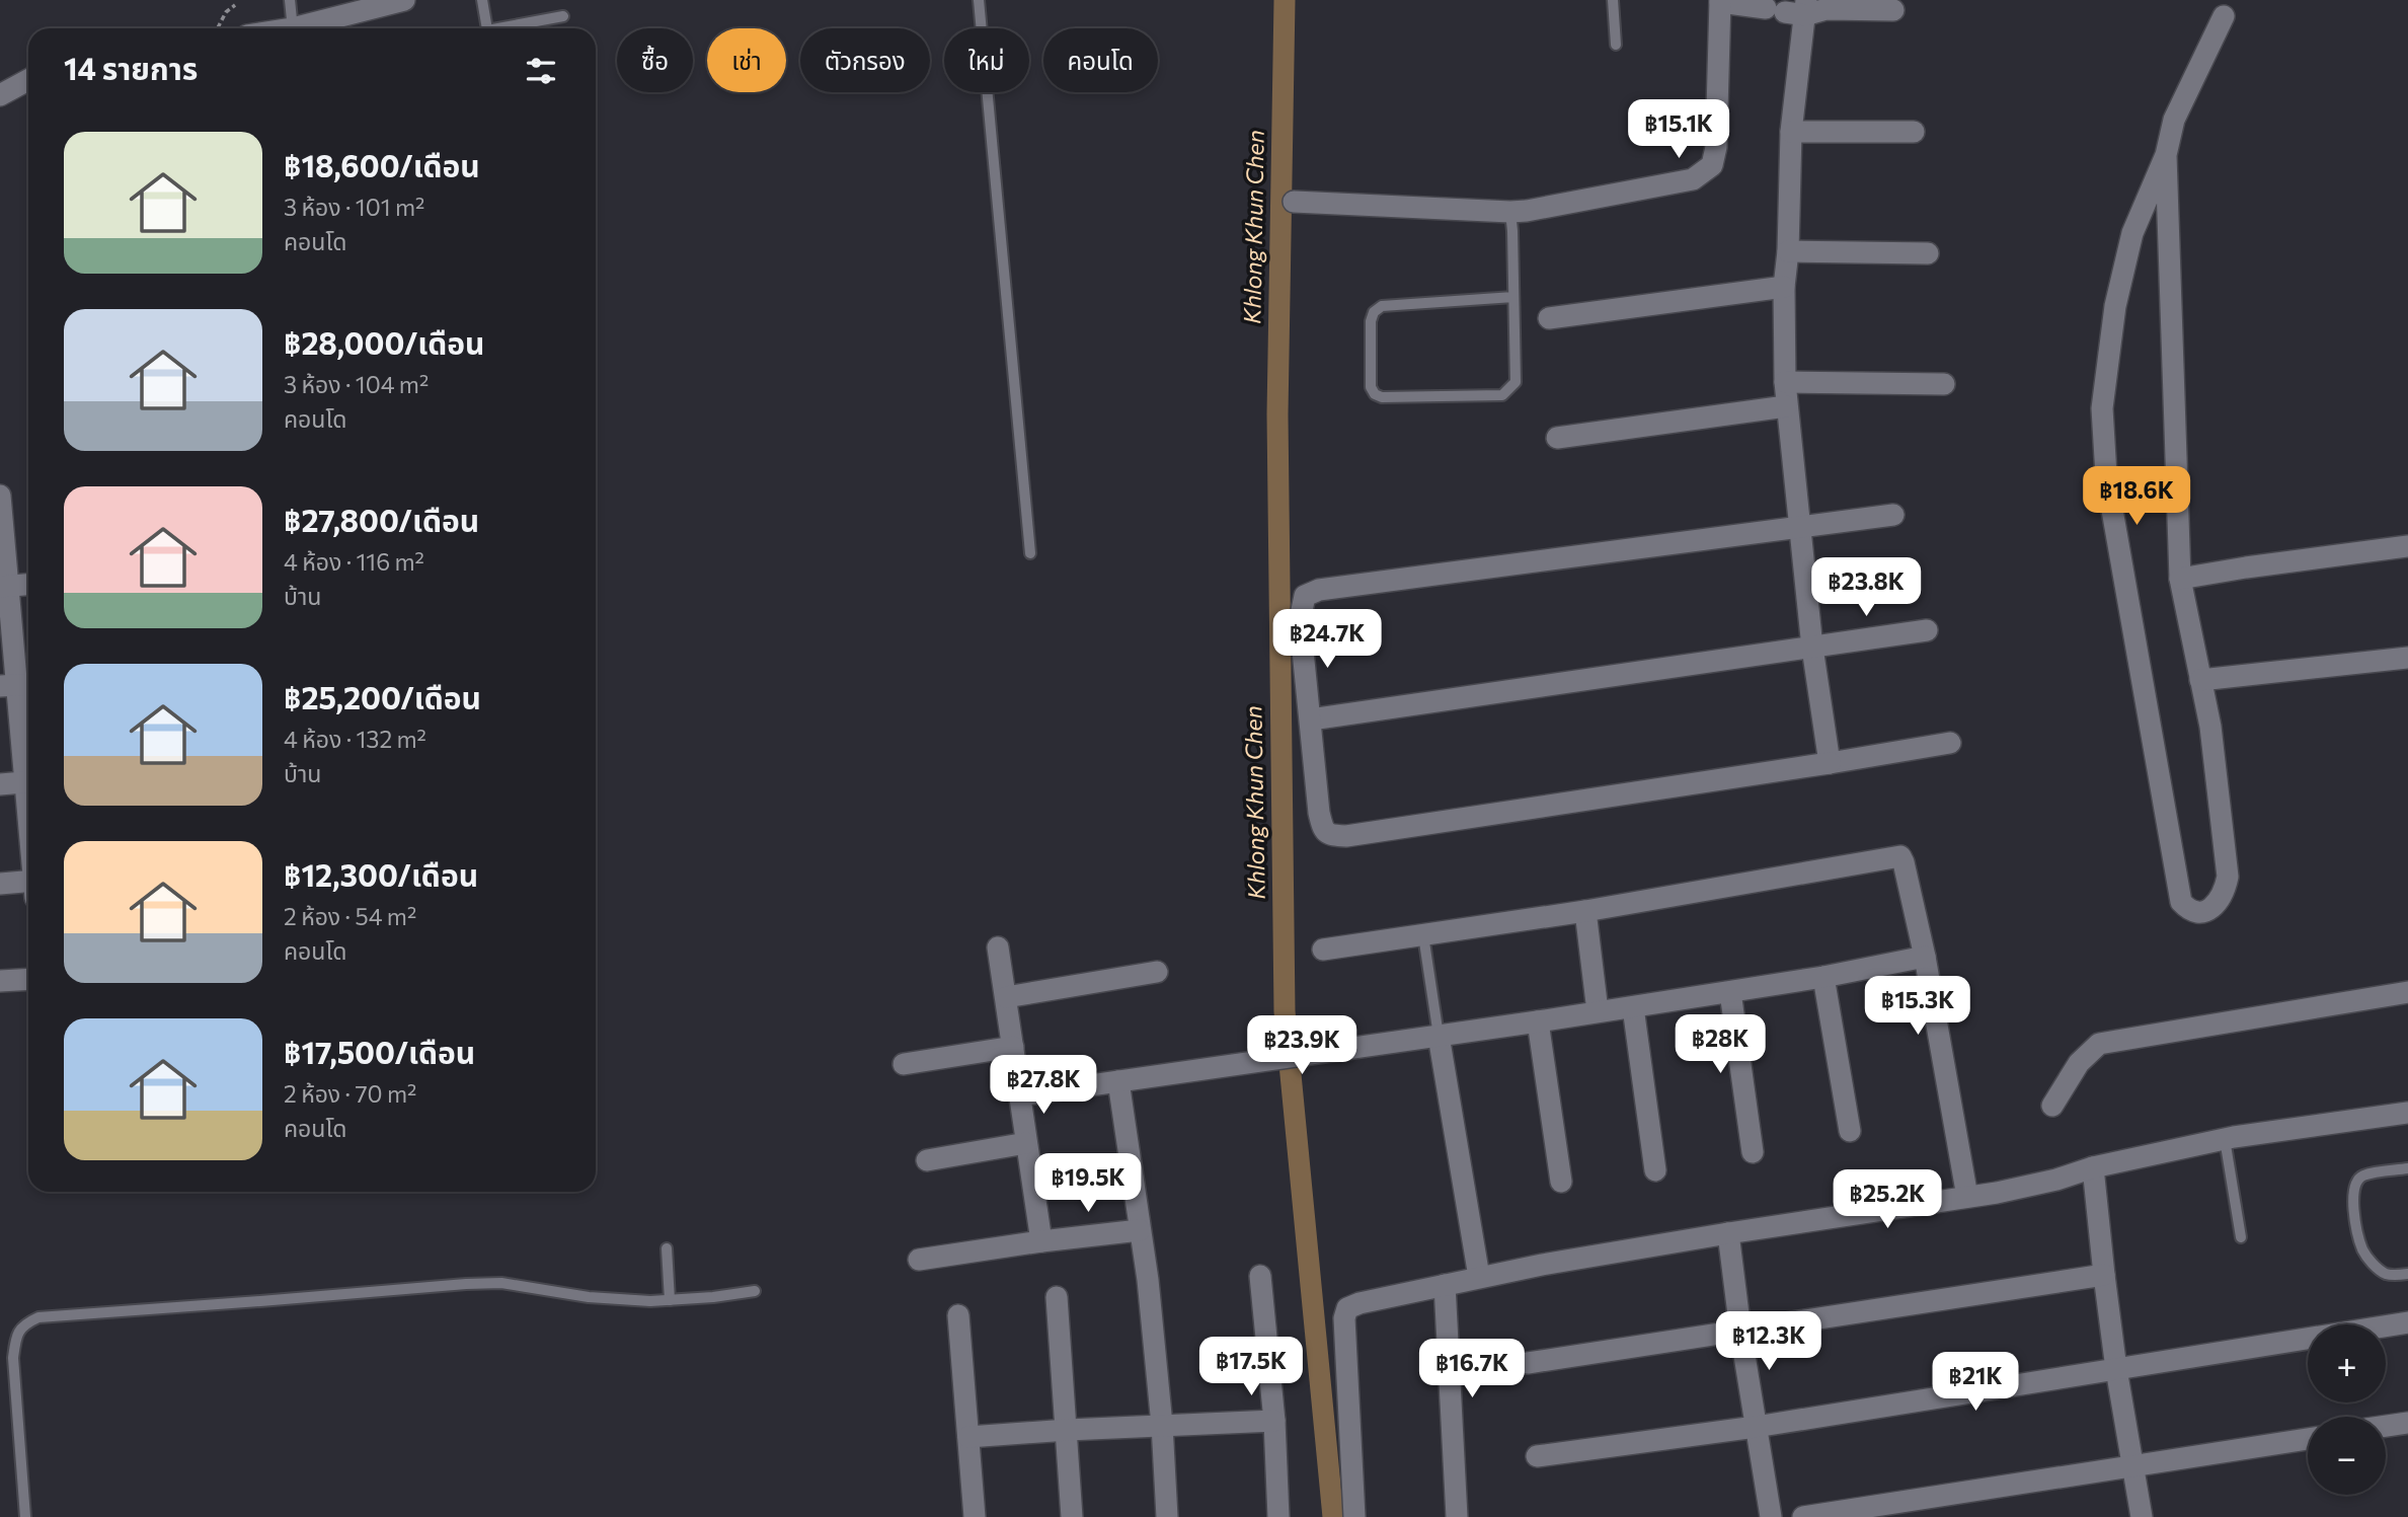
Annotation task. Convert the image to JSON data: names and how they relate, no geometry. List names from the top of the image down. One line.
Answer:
{"water":["Khlong Khun Chen"],"page":{"chip":["ซื้อ","เช่า","ตัวกรอง","ใหม่","คอนโด"],"heading":"14 รายการ","price":["฿15.1K","฿18.6K","฿23.8K","฿24.7K","฿15.3K","฿28K","฿23.9K","฿27.8K","฿19.5K","฿25.2K","฿12.3K","฿17.5K","฿16.7K","฿21K"],"list":[{"name":"฿18,600/เดือน","note":"3 ห้อง · 101 m² · คอนโด"},{"name":"฿28,000/เดือน","note":"3 ห้อง · 104 m² · คอนโด"},{"name":"฿27,800/เดือน","note":"4 ห้อง · 116 m² · บ้าน"},{"name":"฿25,200/เดือน","note":"4 ห้อง · 132 m² · บ้าน"},{"name":"฿12,300/เดือน","note":"2 ห้อง · 54 m² · คอนโด"},{"name":"฿17,500/เดือน","note":"2 ห้อง · 70 m² · คอนโด"}],"map_buttons":["+","−"]}}
